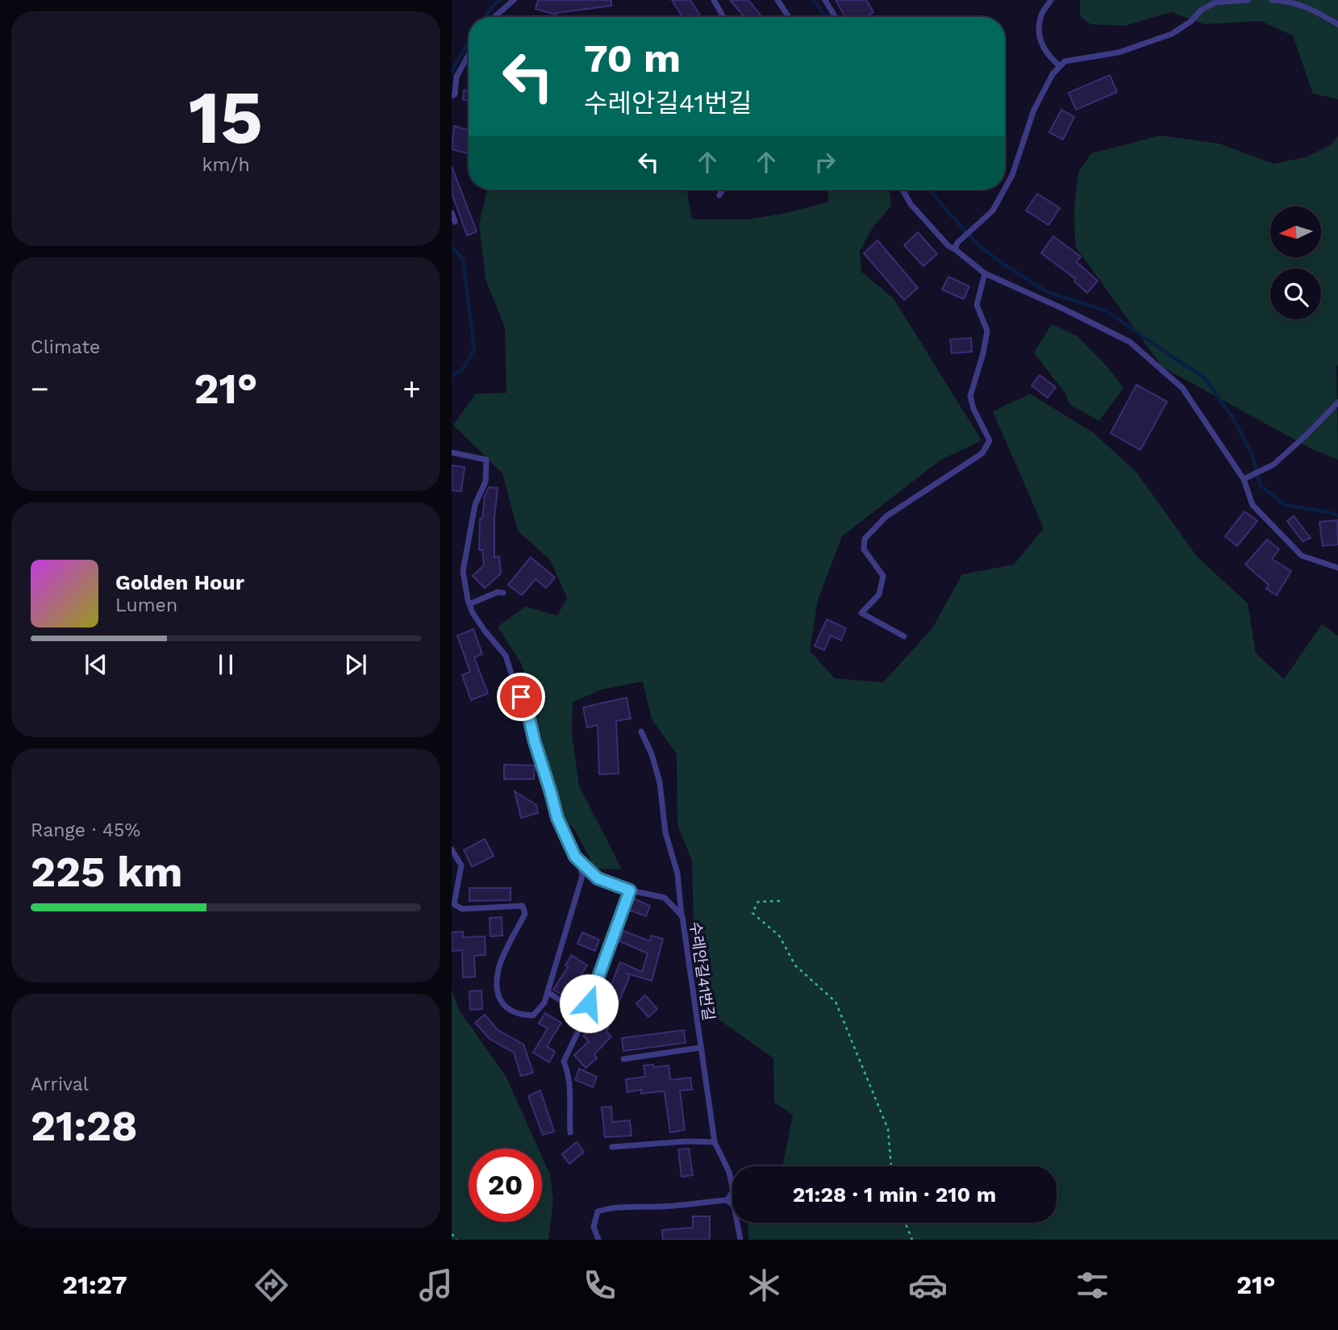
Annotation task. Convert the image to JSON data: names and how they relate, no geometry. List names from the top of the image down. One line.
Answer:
{"streets":{"lane":["수레안길41번길"]},"north":"left","page":{"tile":[["15","km/h"],"Climate",["Range · 45%","225 km"],["Arrival","21:28"]],"turn":["70 m","수레안길41번길"],"heat":["−","21°","+"],"song":["Golden Hour","Lumen"],"limit":"20","trip":"21:28 · 1 min · 210 m","tabs":["21:27","21°"]}}
